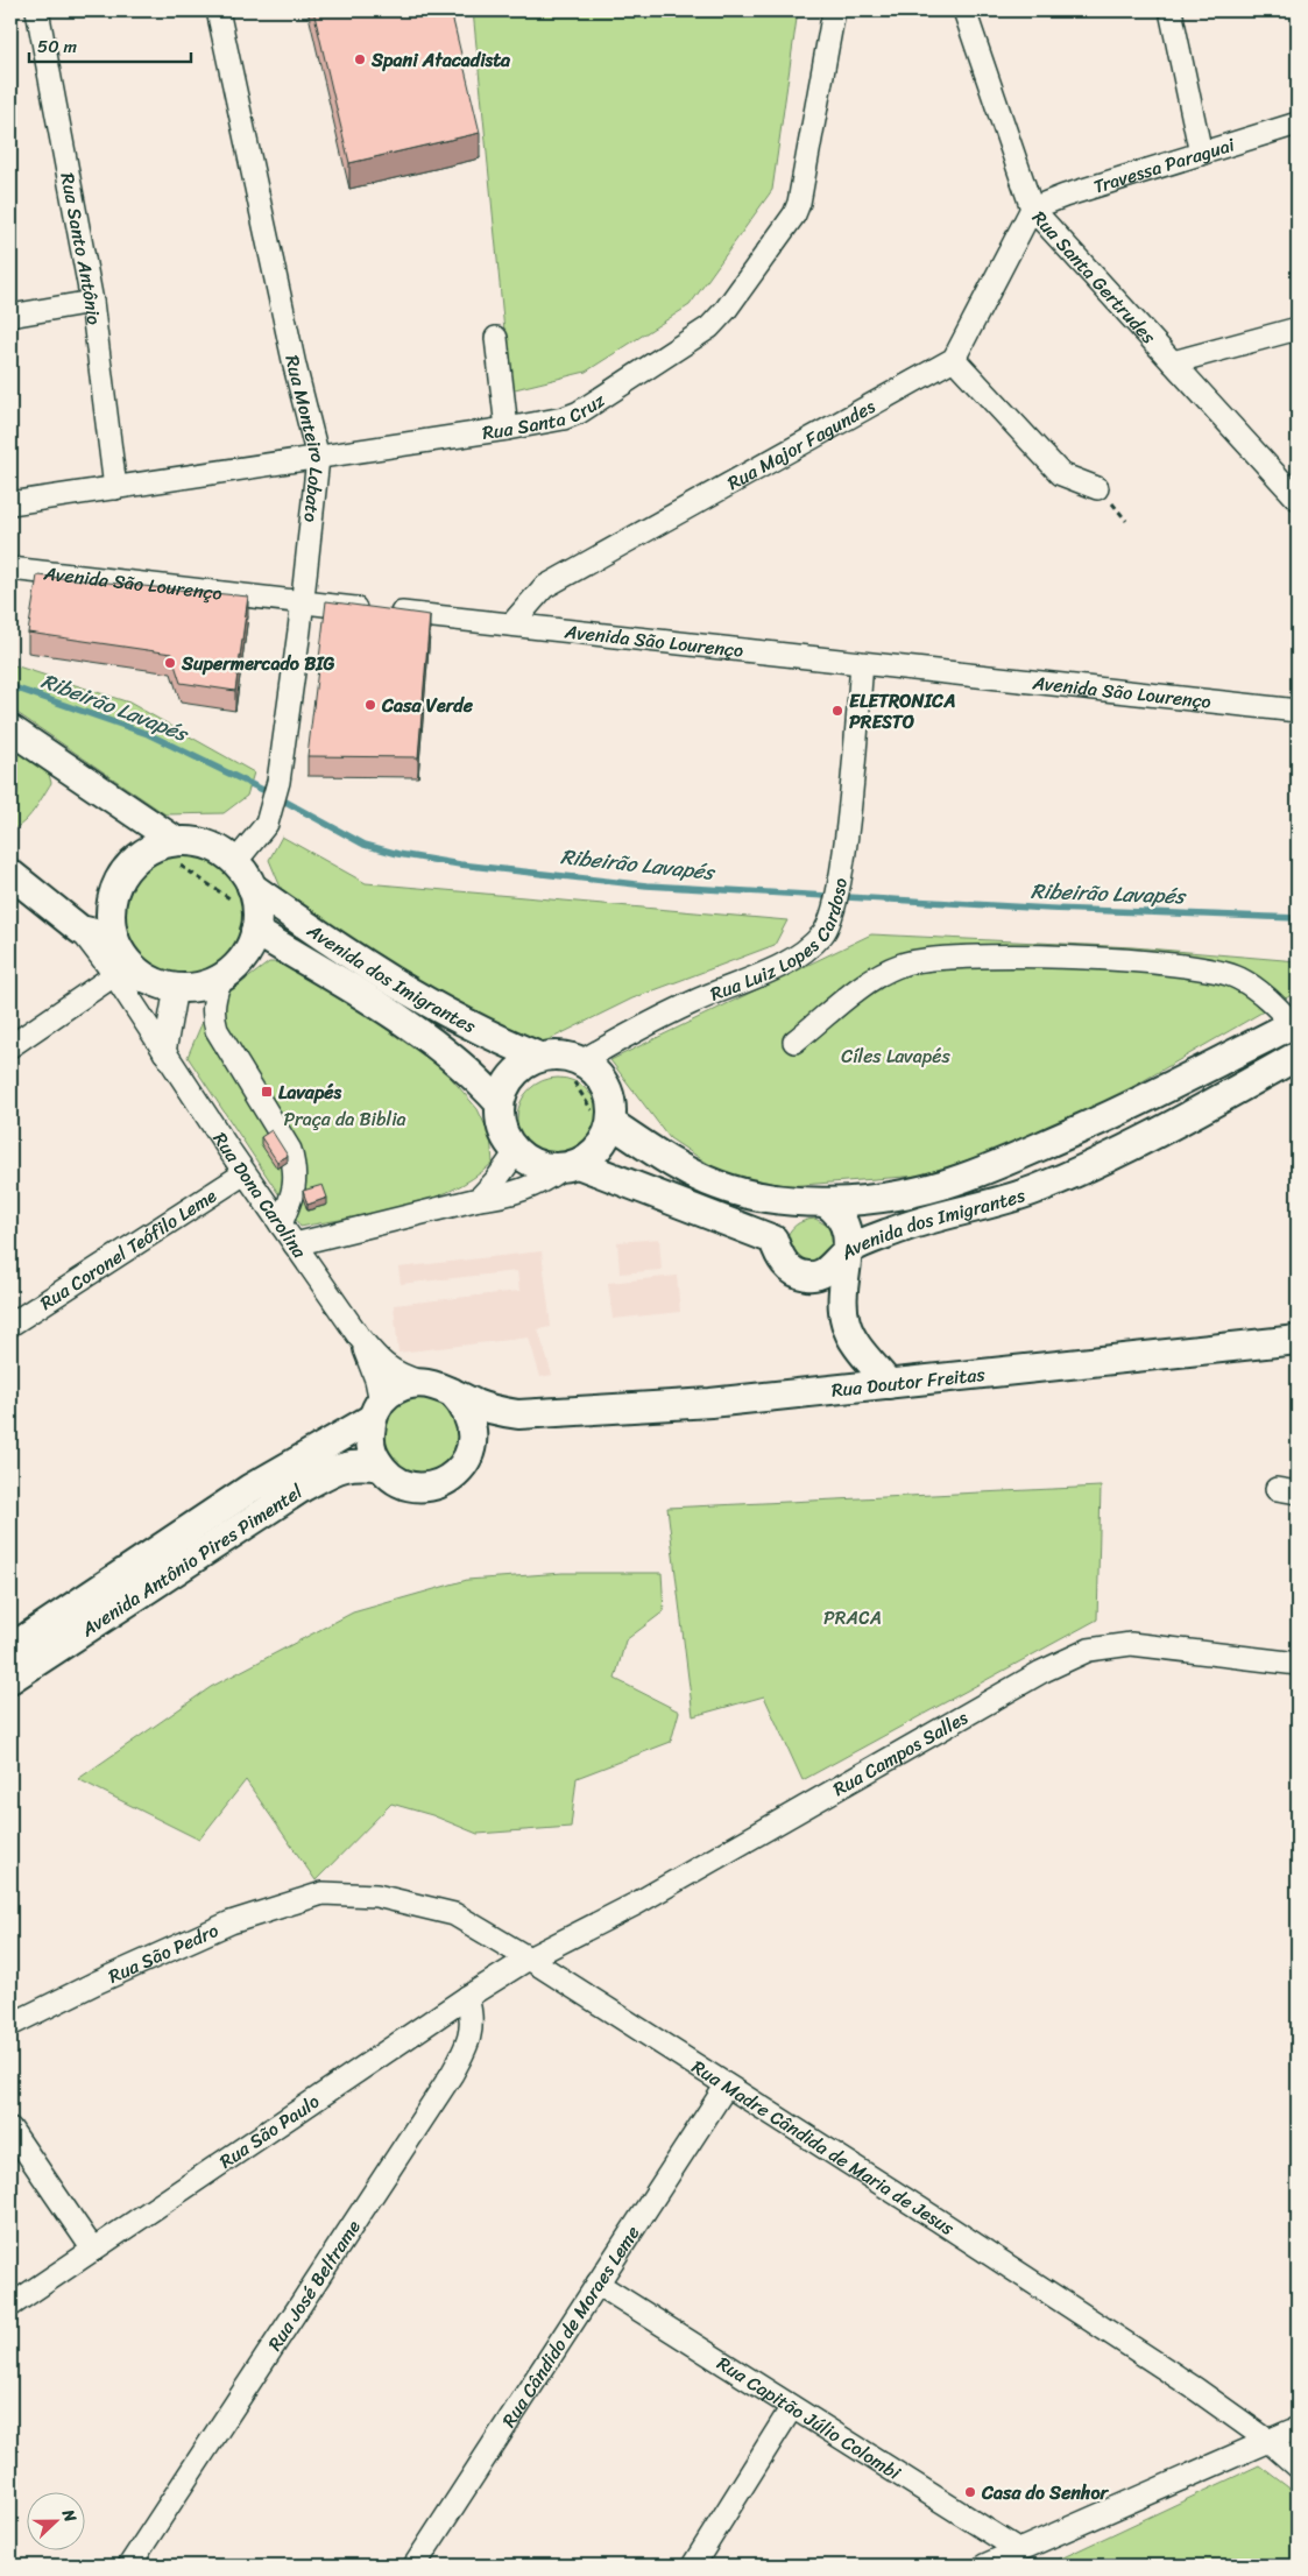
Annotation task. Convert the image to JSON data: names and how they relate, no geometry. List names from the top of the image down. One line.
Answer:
{"streets":{"main road":["Avenida dos Imigrantes","Rua Doutor Freitas","Avenida Antônio Pires Pimentel"],"street":["Travessa Paraguai","Rua Santo Antônio","Rua Santa Gertrudes","Rua Santa Cruz","Rua Monteiro Lobato","Rua Major Fagundes","Avenida São Lourenço","Rua Luiz Lopes Cardoso","Rua Dona Carolina","Rua Coronel Teófilo Leme","Rua Campos Salles","Rua São Pedro","Rua São Paulo","Rua Madre Cândida de Maria de Jesus","Rua José Beltrame","Rua Cândido de Moraes Leme","Rua Capitão Júlio Colombi"]},"crossings":[["Travessa Paraguai","Rua Santa Gertrudes"],["Rua Santo Antônio","Rua Santa Cruz"],["Rua Santa Cruz","Rua Monteiro Lobato"],["Rua Monteiro Lobato","Avenida São Lourenço"],["Rua Monteiro Lobato","Avenida dos Imigrantes"],["Rua Monteiro Lobato","Rua Dona Carolina"],["Rua Major Fagundes","Avenida São Lourenço"],["Avenida São Lourenço","Rua Luiz Lopes Cardoso"],["Rua Luiz Lopes Cardoso","Avenida dos Imigrantes"],["Avenida dos Imigrantes","Rua Dona Carolina"],["Rua Dona Carolina","Rua Coronel Teófilo Leme"],["Rua Dona Carolina","Rua Doutor Freitas"],["Rua Dona Carolina","Avenida Antônio Pires Pimentel"],["Rua Doutor Freitas","Avenida Antônio Pires Pimentel"],["Rua Campos Salles","Rua São Paulo"],["Rua Campos Salles","Rua Madre Cândida de Maria de Jesus"],["Rua São Pedro","Rua Madre Cândida de Maria de Jesus"],["Rua São Paulo","Rua Madre Cândida de Maria de Jesus"],["Rua São Paulo","Rua José Beltrame"],["Rua Madre Cândida de Maria de Jesus","Rua Cândido de Moraes Leme"],["Rua Cândido de Moraes Leme","Rua Capitão Júlio Colombi"]],"water":["Ribeirão Lavapés"],"parks":["Cíles Lavapés","Praça da Biblia","PRACA"],"places":{"other":["Spani Atacadista","Supermercado BIG","Casa Verde","ELETRONICA PRESTO","Casa do Senhor"],"transit":["Lavapés"]},"scale_bar":"50 m","north":"right"}
